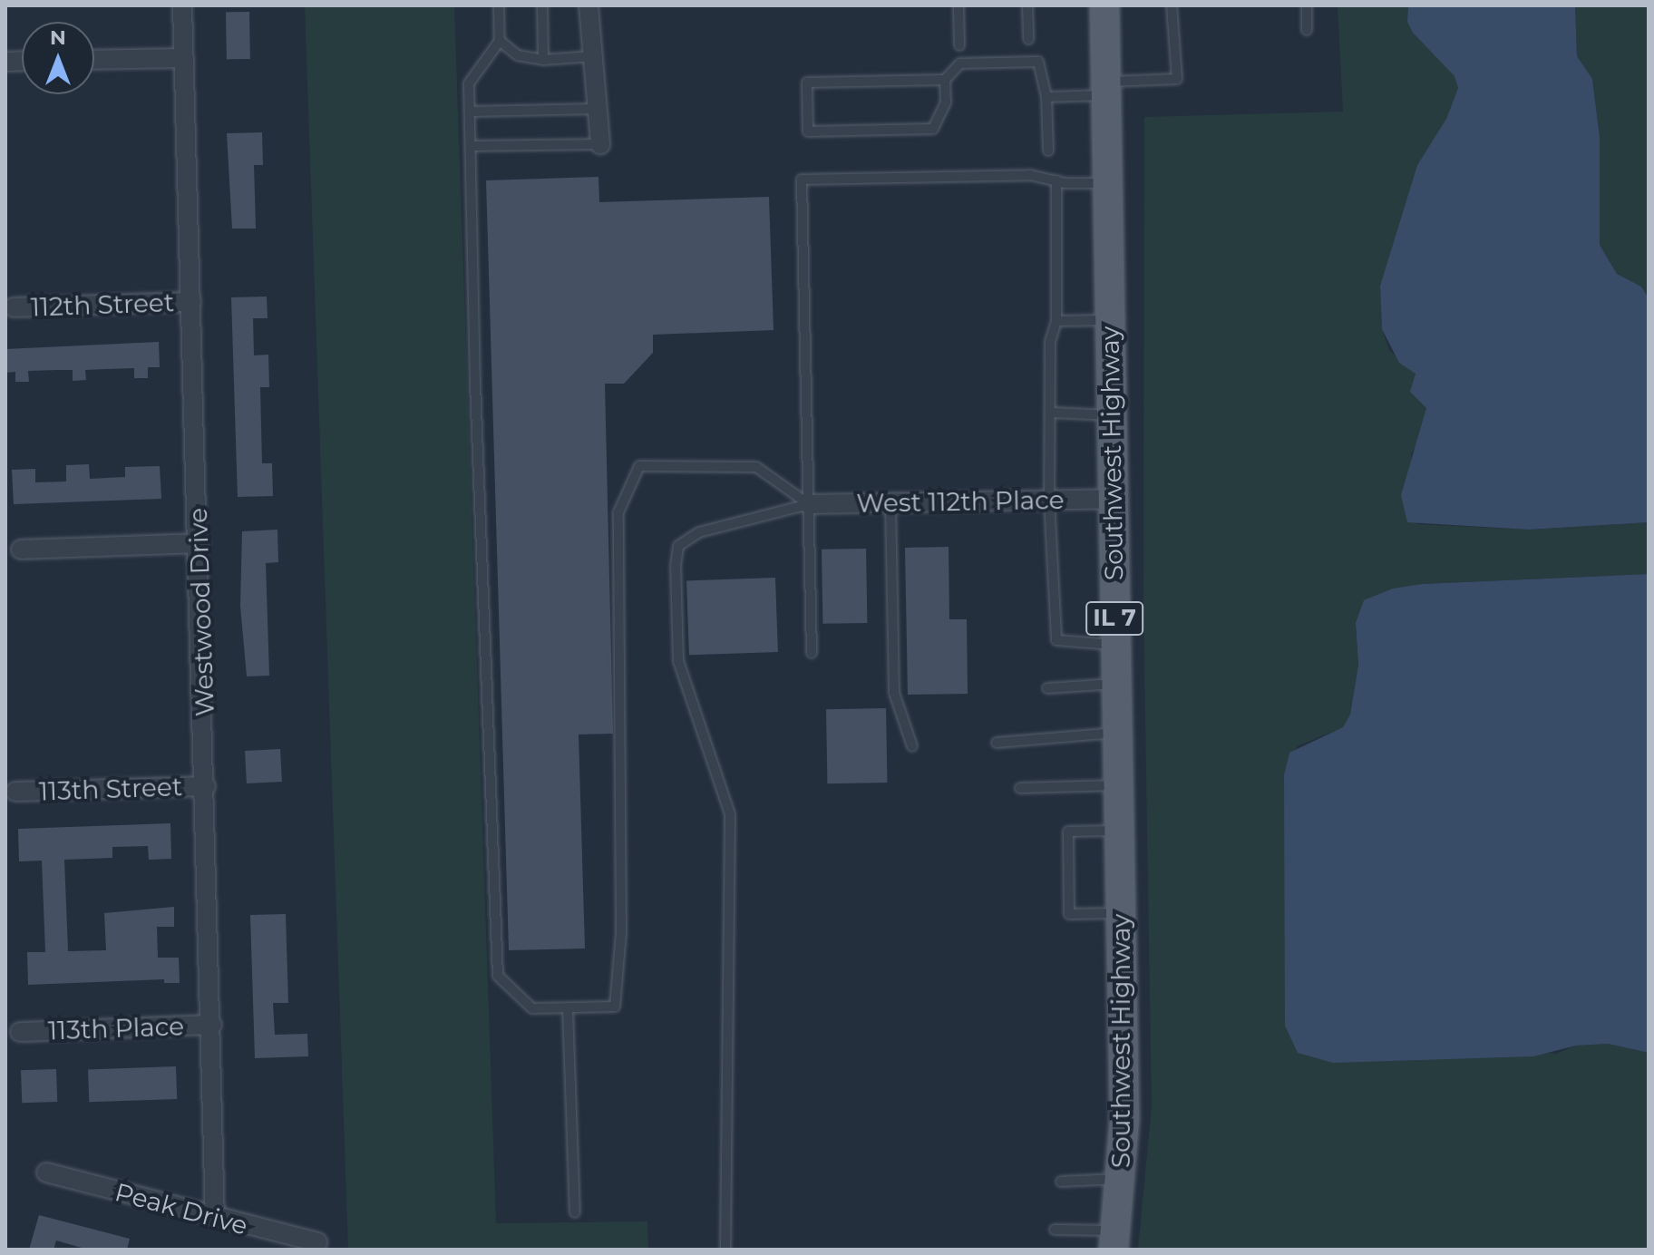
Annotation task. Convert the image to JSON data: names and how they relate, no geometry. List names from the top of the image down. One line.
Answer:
{"streets":{"main road":["Southwest Highway","IL 7"],"street":["112th Street","West 112th Place","Westwood Drive","113th Street","113th Place","Peak Drive"]},"crossings":[["112th Street","Westwood Drive"],["Southwest Highway","West 112th Place"],["Westwood Drive","113th Street"],["Westwood Drive","113th Place"],["Westwood Drive","Peak Drive"]],"north":"top"}
